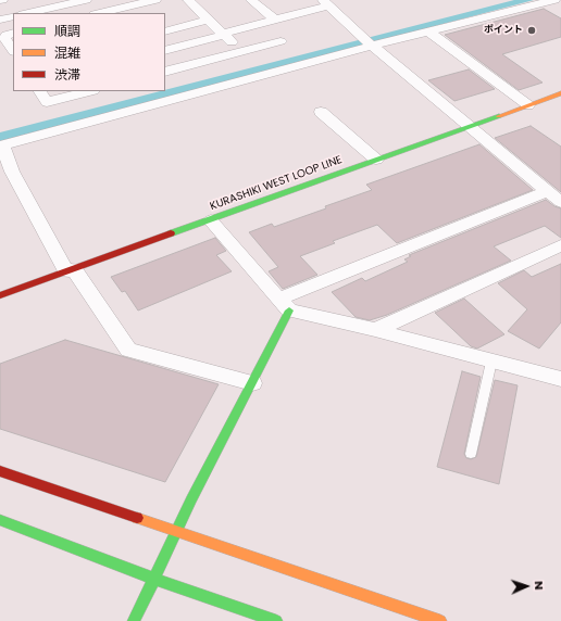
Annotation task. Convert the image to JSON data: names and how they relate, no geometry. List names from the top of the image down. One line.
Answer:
{"streets":{"street":["KURASHIKI WEST LOOP LINE"]},"places":["ポイント"],"legend":["順調","混雑","渋滞"],"north":"right"}
